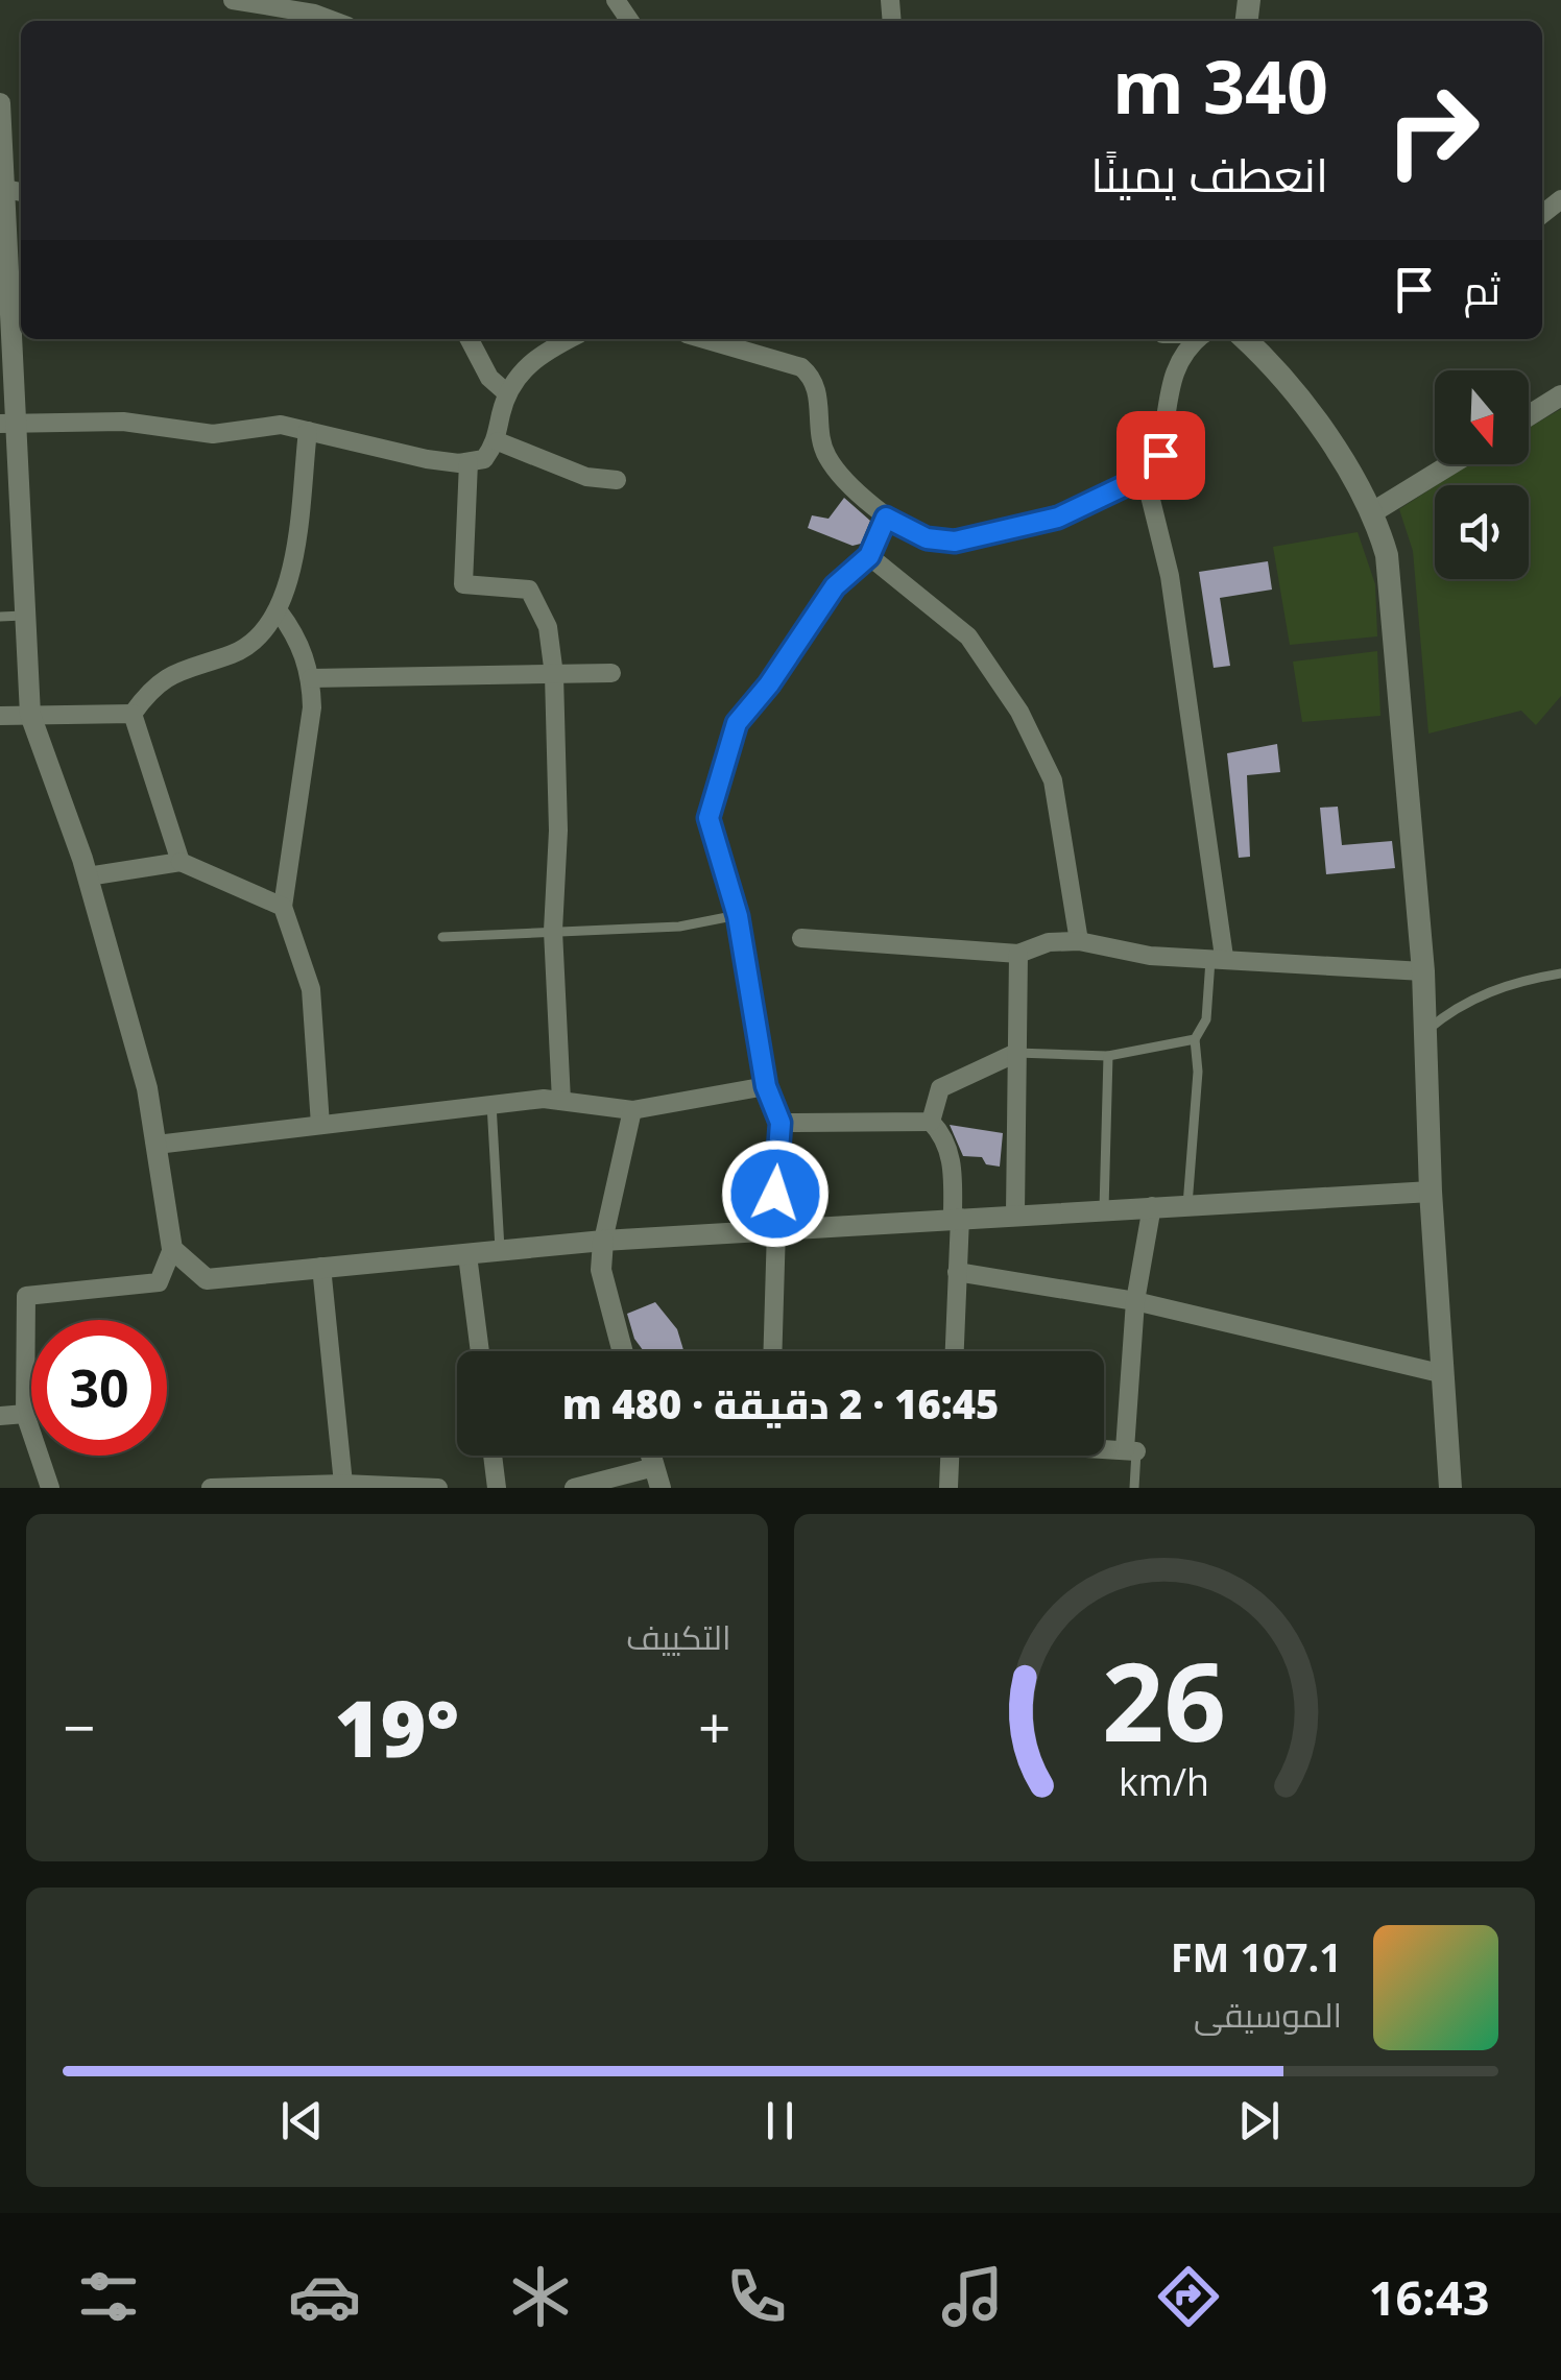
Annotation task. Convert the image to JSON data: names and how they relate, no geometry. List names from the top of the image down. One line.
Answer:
{"north":"bottom","page":{"turn":["340 m","انعطف يمينًا"],"then":"ثم","limit":"30","trip":"16:45 · 2 دقيقة · 480 m","tile":"التكييف","heat":["−","19°","+"],"song":["107.1 FM","الموسيقى"],"tabs":"16:43","gauge":["26","km/h"]}}
